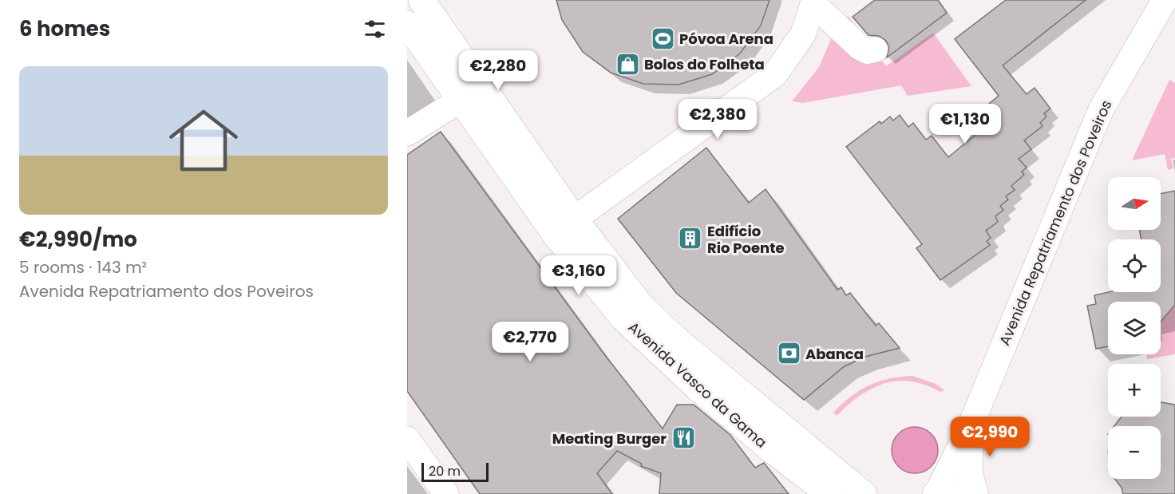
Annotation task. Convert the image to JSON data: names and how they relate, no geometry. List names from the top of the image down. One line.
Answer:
{"streets":{"main road":["Avenida Vasco da Gama"],"street":["Avenida Repatriamento dos Poveiros"]},"places":{"sports":["Póvoa Arena"],"shop":["Bolos do Folheta"],"building":["Edifício Rio Poente"],"bank":["Abanca"],"restaurant":["Meating Burger"]},"scale_bar":"20 m","north":"right","page":{"heading":"6 homes","price":["€2,280","€2,380","€1,130","€3,160","€2,770","€2,990"],"list":[{"name":"€2,990/mo","note":"5 rooms · 143 m² · Avenida Repatriamento dos Poveiros"}],"map_buttons":["+","−"],"scale":"20 m"}}
